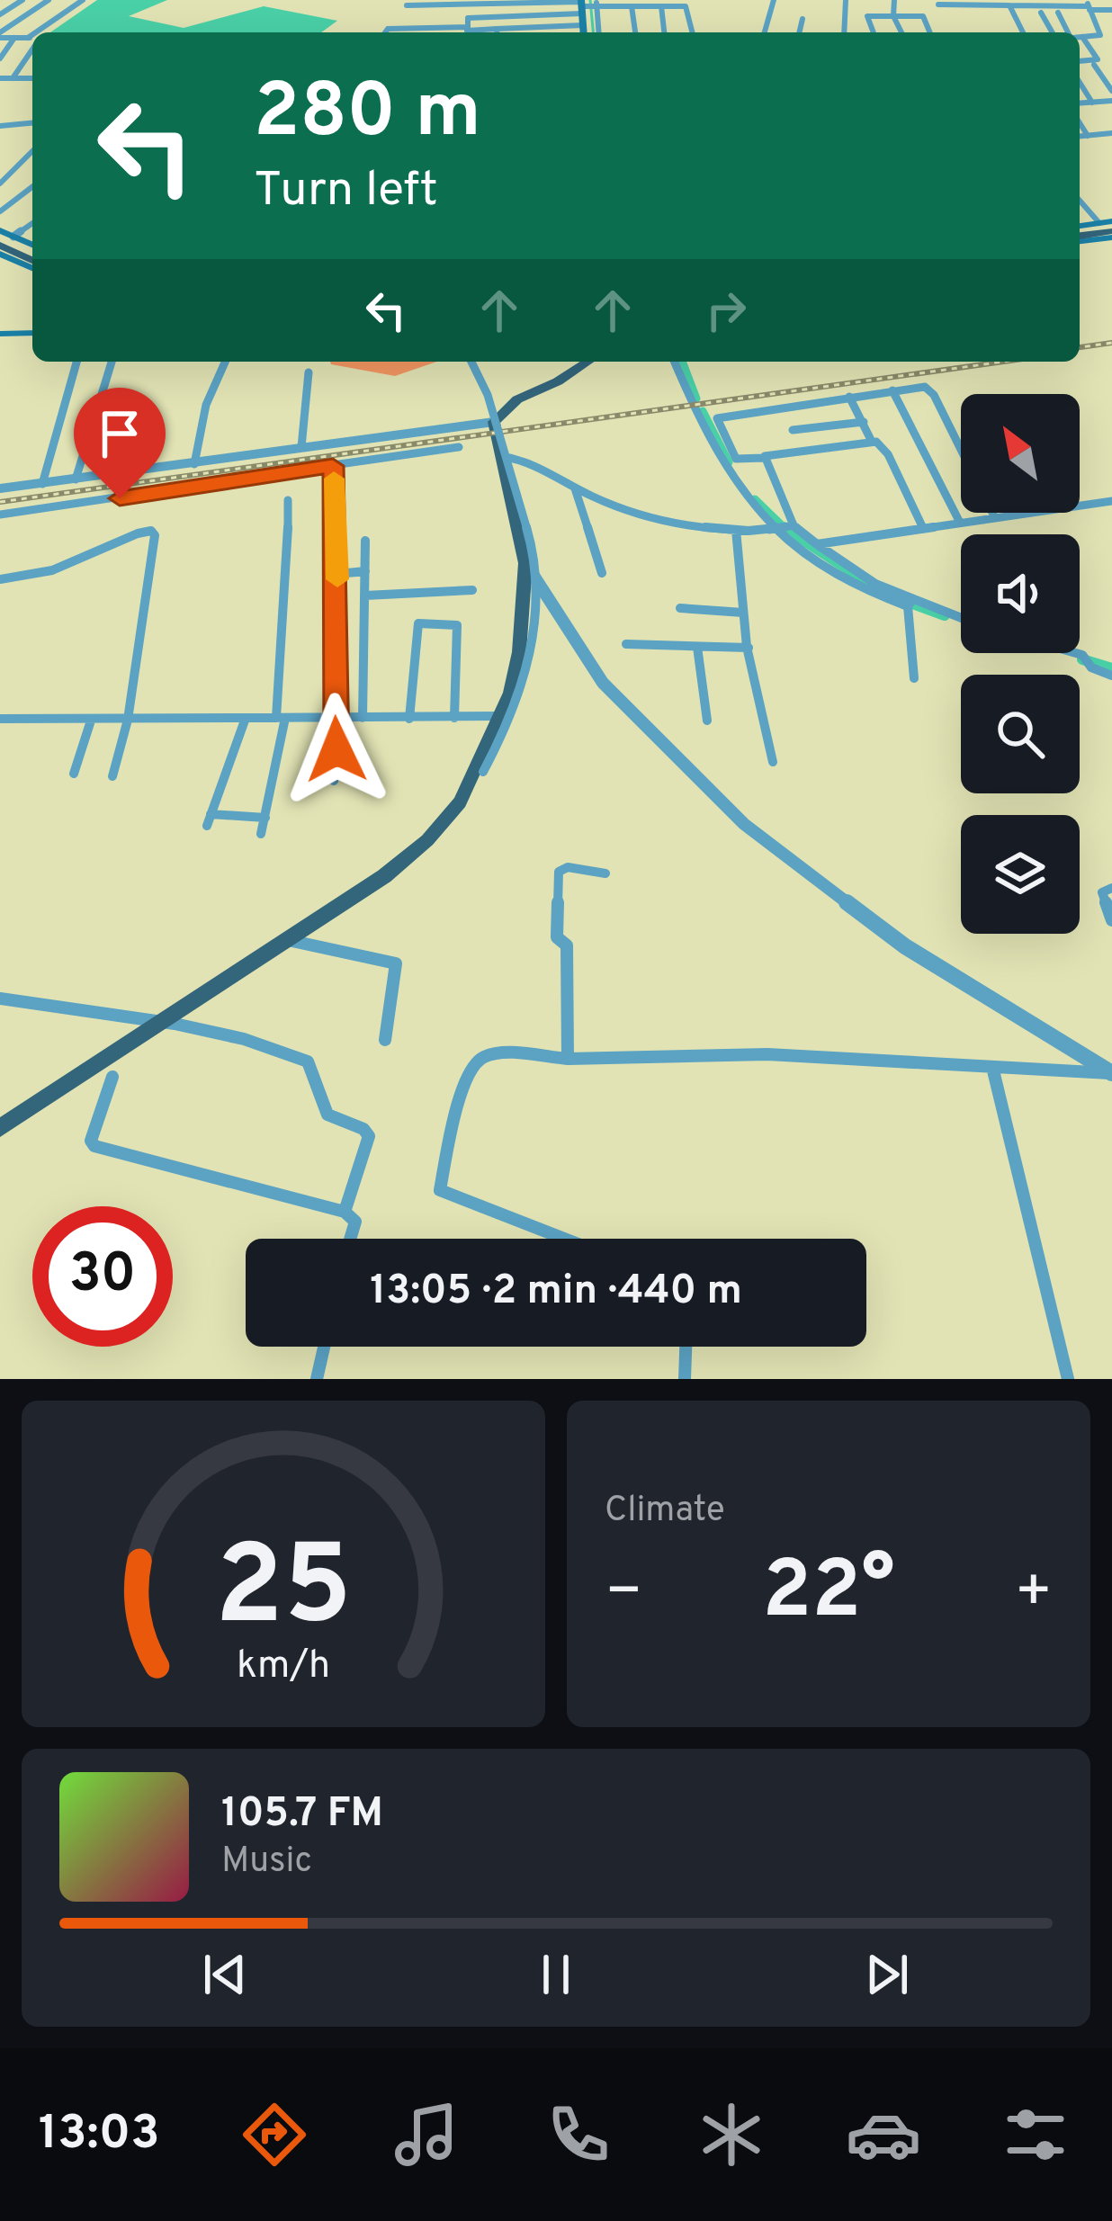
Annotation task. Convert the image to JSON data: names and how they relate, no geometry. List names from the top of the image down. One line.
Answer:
{"north":"top left","page":{"turn":["280 m","Turn left"],"limit":"30","trip":"13:05 · 2 min · 440 m","tile":"Climate","heat":["−","22°","+"],"song":["105.7 FM","Music"],"tabs":"13:03","gauge":["25","km/h"]}}
